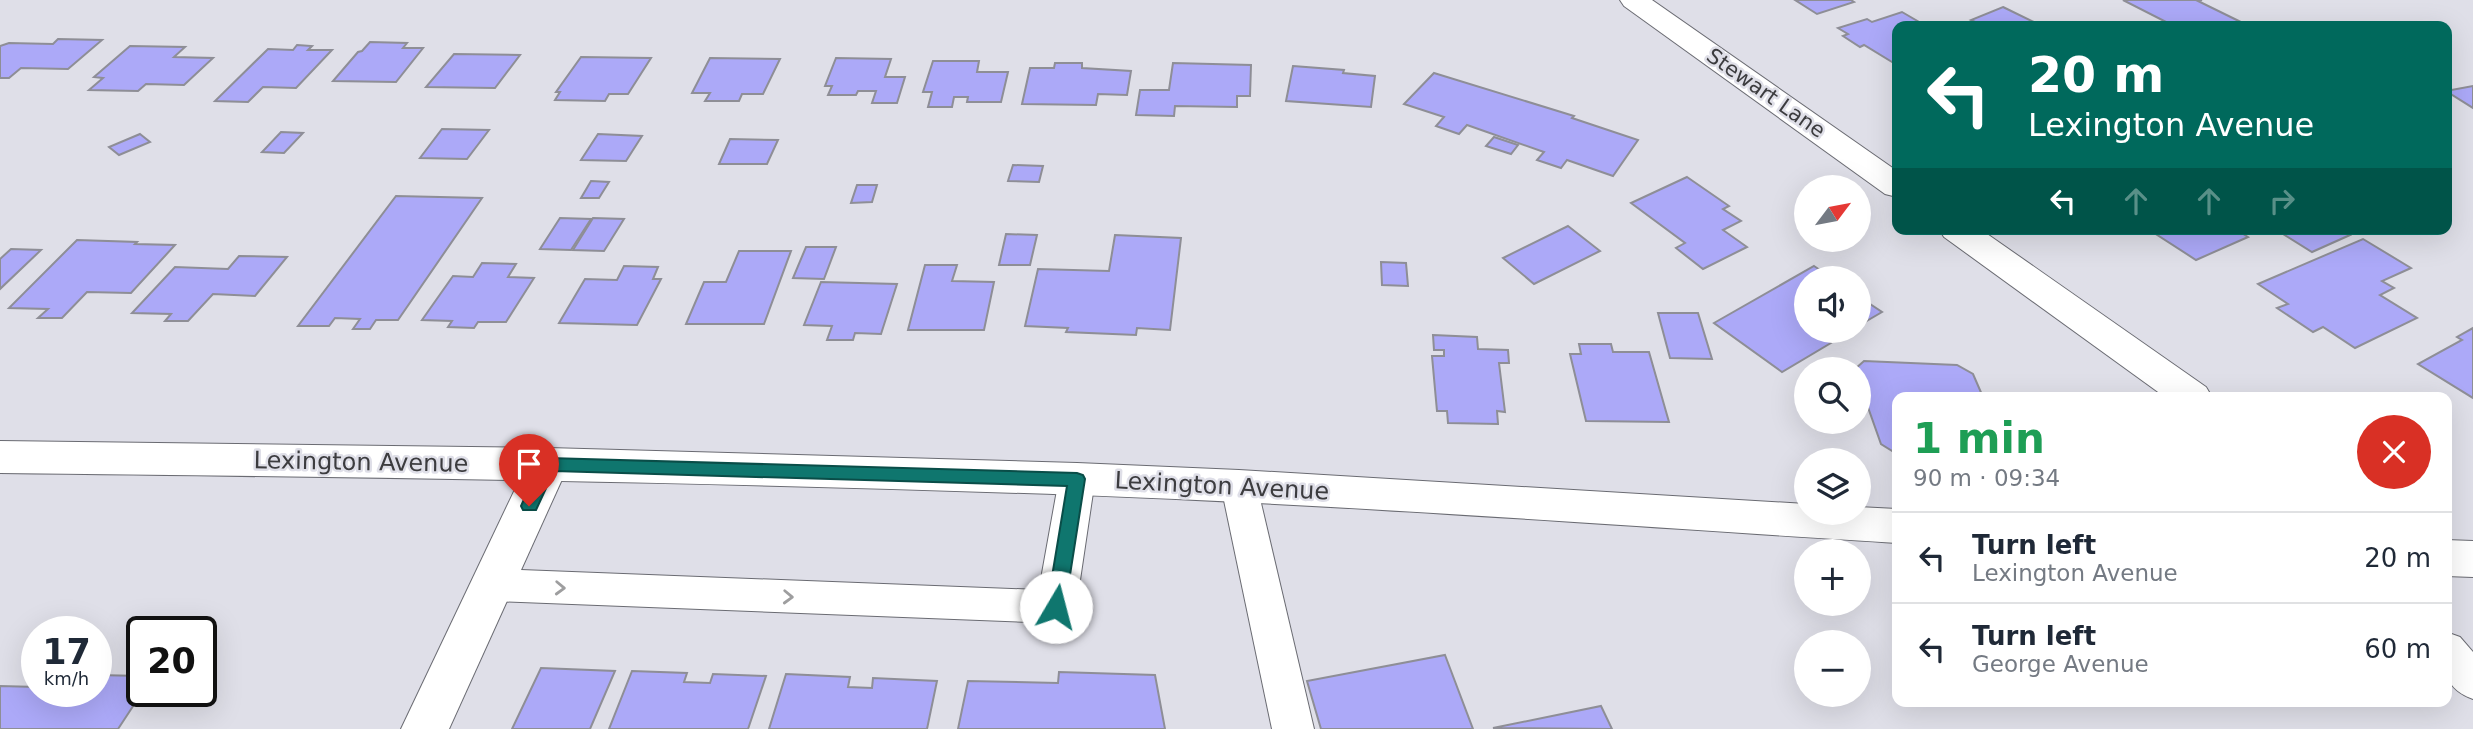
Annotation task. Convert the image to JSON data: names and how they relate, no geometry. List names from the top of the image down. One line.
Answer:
{"streets":{"main road":["Stewart Lane","Lexington Avenue"]},"north":"top right","page":{"turn":["20 m","Lexington Avenue"],"map_buttons":["+","−"],"heading":["1 min","90 m · 09:34"],"list":[{"name":"Turn left","note":"Lexington Avenue","value":"20 m"},{"name":"Turn left","note":"George Avenue","value":"60 m"}],"speed":"17 km/h","limit":"20"}}
